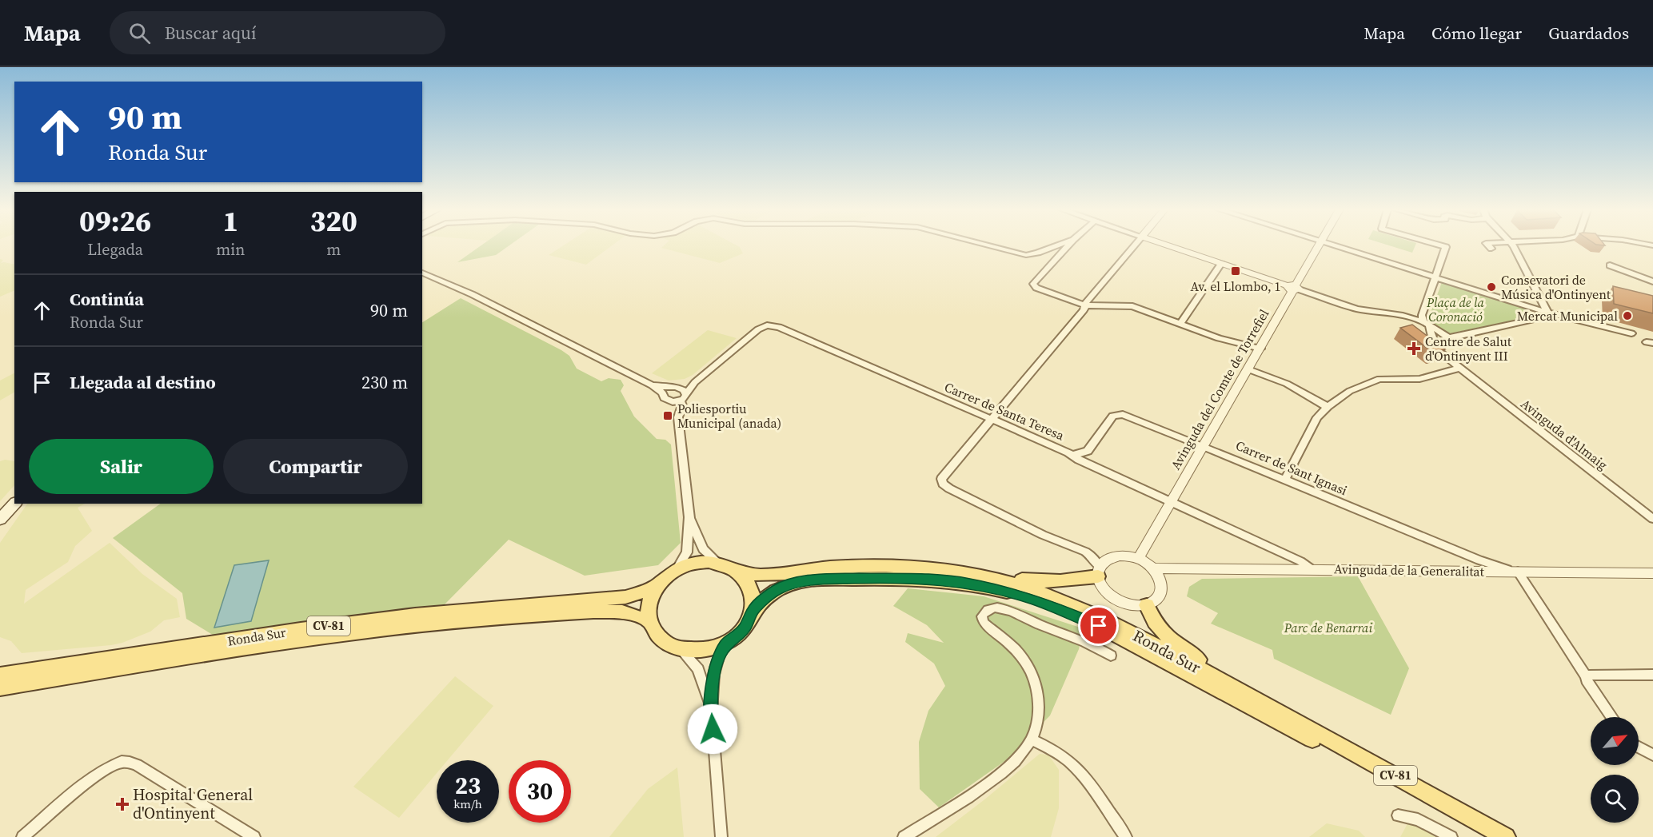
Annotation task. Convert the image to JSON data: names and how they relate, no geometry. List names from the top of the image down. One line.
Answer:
{"streets":{"main road":["CV-81","Ronda Sur"],"street":["Avinguda del Comte de Torrefiel","Carrer de Santa Teresa","Avinguda d'Almaig","Carrer de Sant Ignasi","Avinguda de la Generalitat"]},"crossings":[["Avinguda del Comte de Torrefiel","Carrer de Santa Teresa"],["Avinguda del Comte de Torrefiel","Carrer de Sant Ignasi"],["Avinguda del Comte de Torrefiel","Avinguda de la Generalitat"],["Carrer de Santa Teresa","Carrer de Sant Ignasi"],["Carrer de Santa Teresa","Avinguda de la Generalitat"],["Carrer de Sant Ignasi","Avinguda de la Generalitat"],["CV-81","Ronda Sur"]],"parks":["Plaça de la Coronació","Parc de Benarrai"],"places":{"transit":["Av. el Llombo, 1","Poliesportiu Municipal (anada)"],"other":["Consevatori de Música d'Ontinyent","Mercat Municipal"],"health":["Centre de Salut d'Ontinyent III","Hospital General d'Ontinyent"]},"north":"top right","page":{"header":"Mapa","search":"Buscar aquí","nav":["Mapa","Cómo llegar","Guardados"],"turn":["90 m","Ronda Sur"],"eta":["09:26","Llegada","1","min","320","m"],"list":[{"name":"Continúa","note":"Ronda Sur","value":"90 m"},{"name":"Llegada al destino","value":"230 m"}],"buttons":["Salir","Compartir"],"speed":"23 km/h","limit":"30"}}
